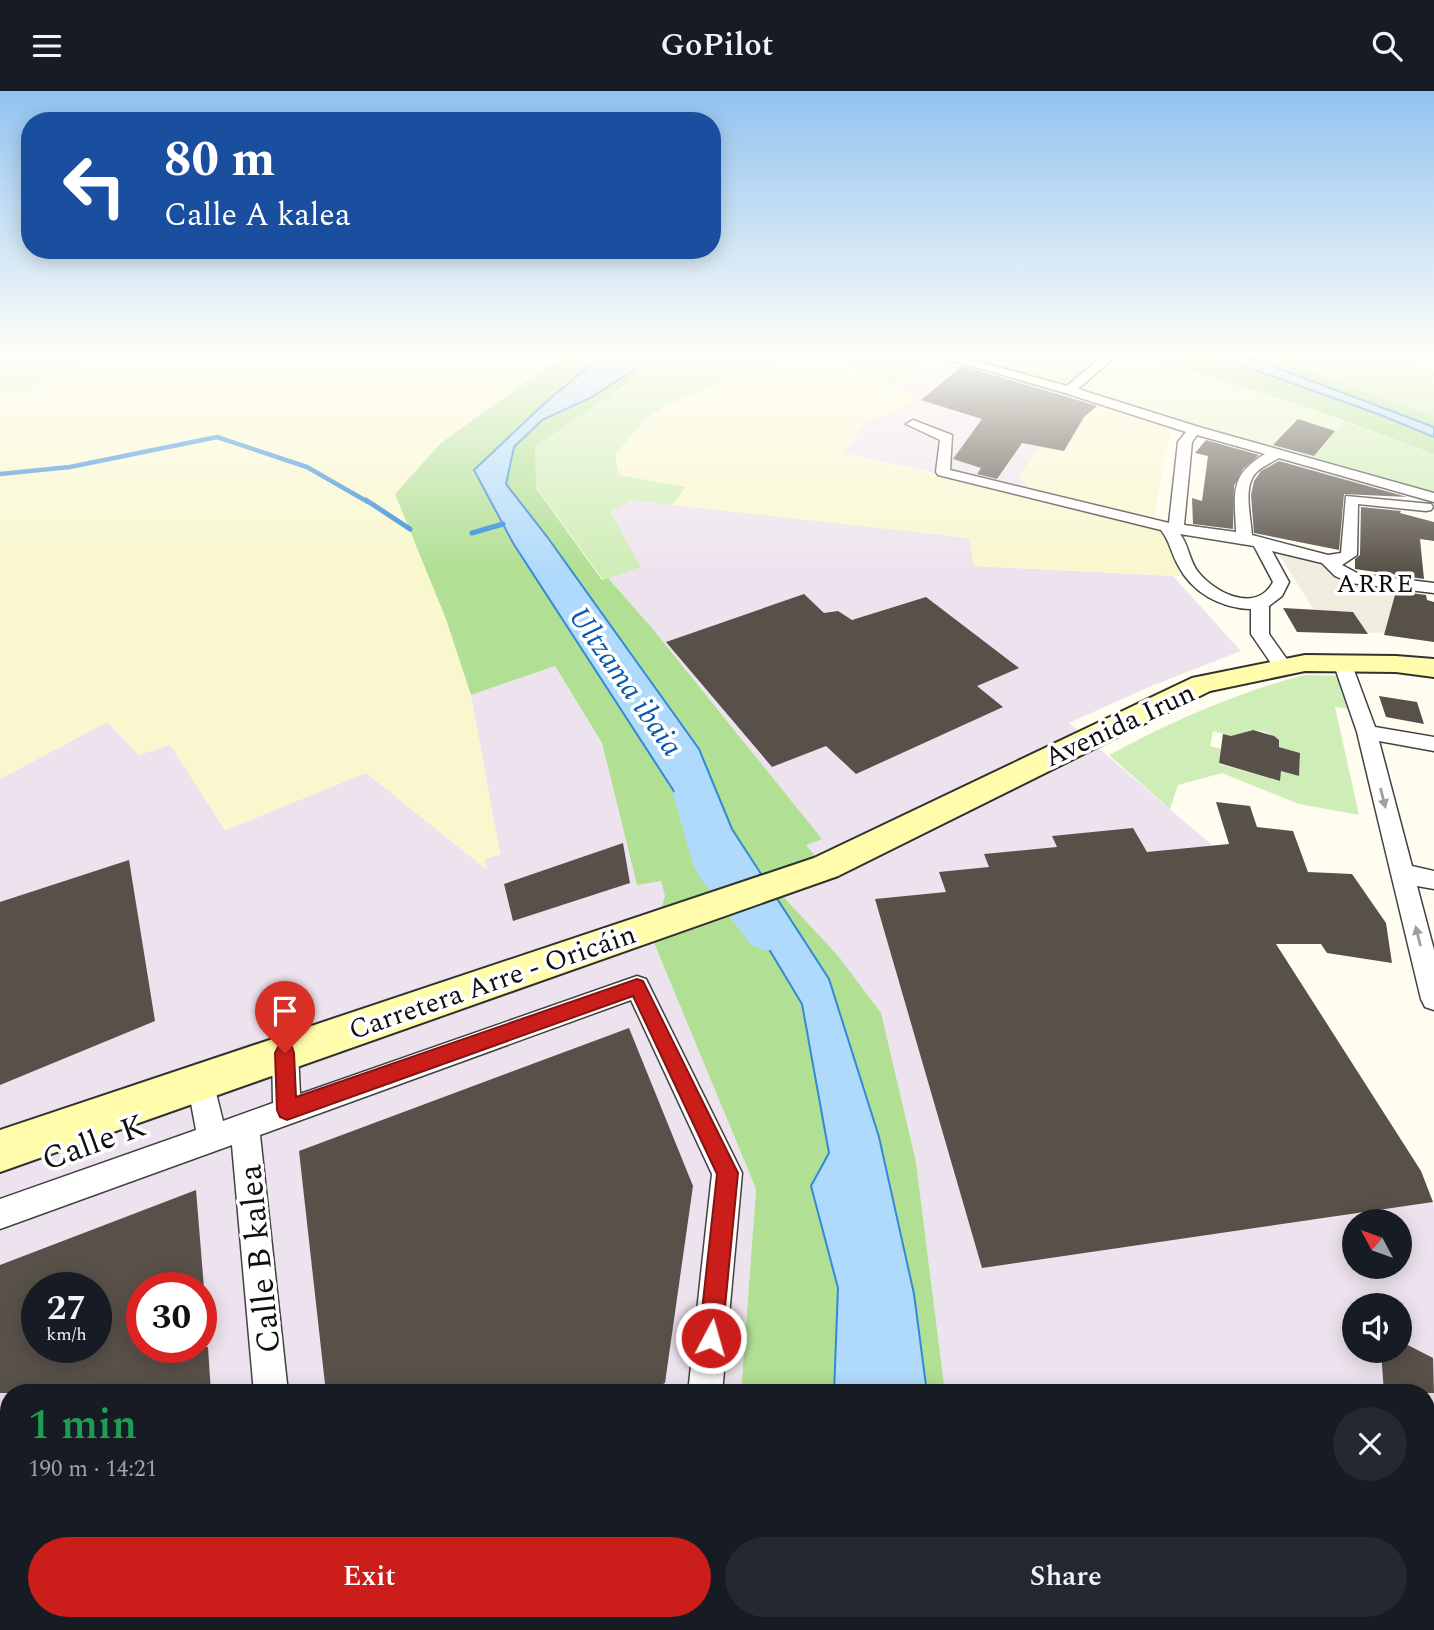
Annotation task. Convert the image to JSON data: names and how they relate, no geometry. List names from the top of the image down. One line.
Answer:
{"streets":{"street":["Avenida Irun","Carretera Arre - Oricáin","Calle K","Calle B kalea"]},"crossings":[["Avenida Irun","Carretera Arre - Oricáin"],["Calle K","Calle B kalea"]],"districts":["ARRE"],"water":["Ultzama ibaia"],"north":"top left","page":{"header":"GoPilot","turn":["80 m","Calle A kalea"],"speed":"27 km/h","limit":"30","heading":["1 min","190 m · 14:21"],"buttons":["Exit","Share"]}}
